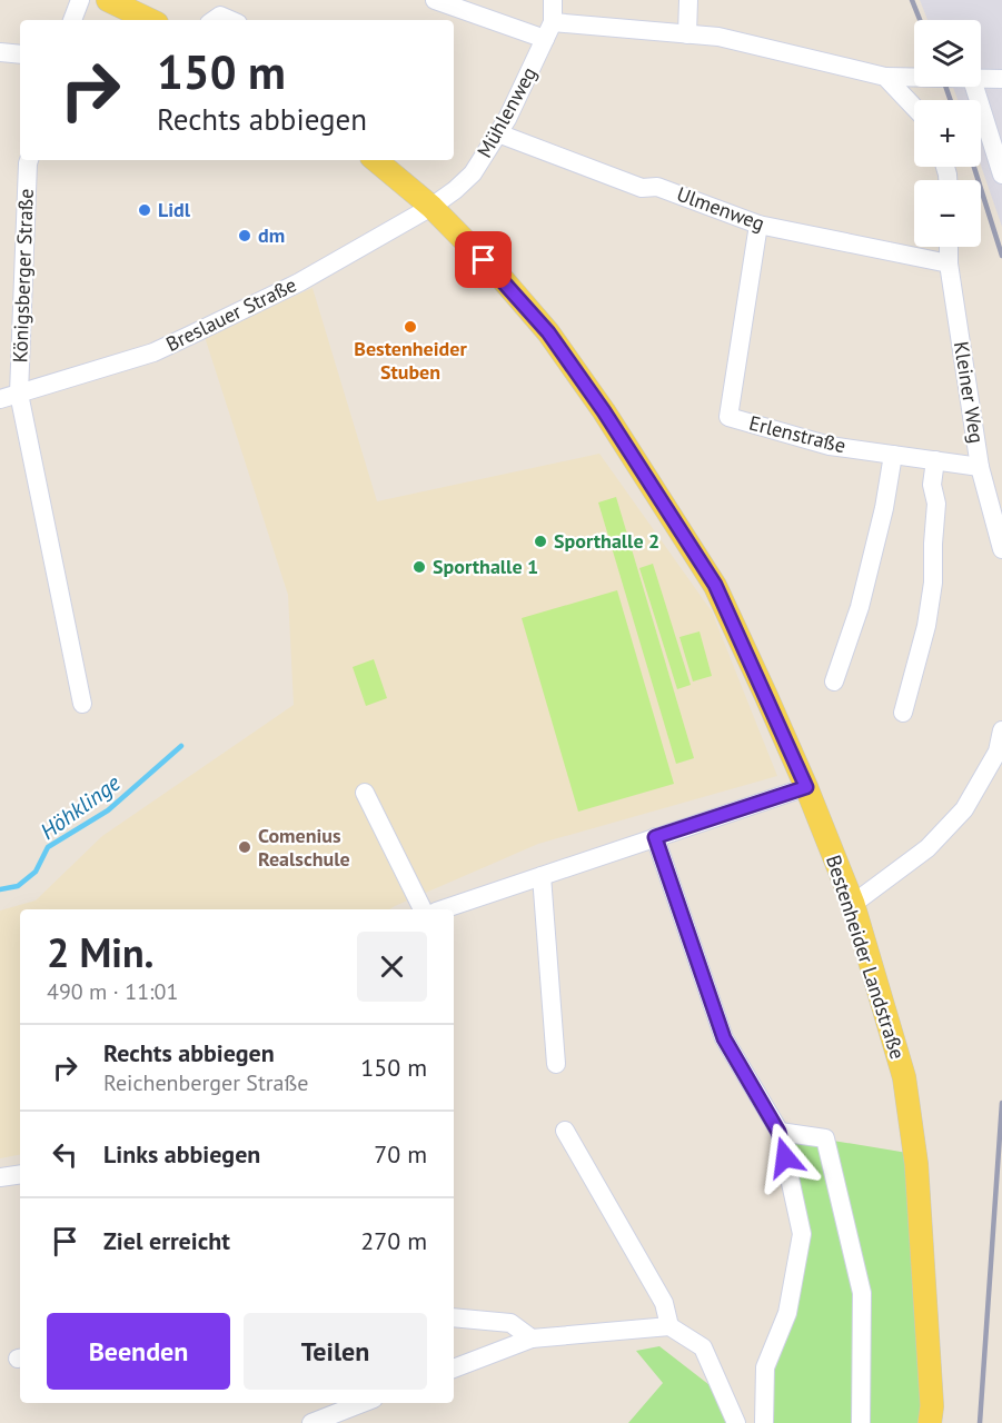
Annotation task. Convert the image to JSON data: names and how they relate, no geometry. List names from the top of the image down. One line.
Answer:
{"streets":{"main road":["Bestenheider Landstraße"],"street":["Mühlenweg","Ulmenweg","Königsberger Straße","Breslauer Straße","Kleiner Weg","Erlenstraße"]},"crossings":[["Mühlenweg","Ulmenweg"],["Mühlenweg","Breslauer Straße"],["Mühlenweg","Bestenheider Landstraße"],["Ulmenweg","Kleiner Weg"],["Ulmenweg","Erlenstraße"],["Königsberger Straße","Breslauer Straße"],["Breslauer Straße","Bestenheider Landstraße"],["Kleiner Weg","Erlenstraße"]],"water":["Höhklinge"],"places":["Lidl","dm","Bestenheider Stuben","Sporthalle 2","Sporthalle 1","Comenius Realschule"],"page":{"map_buttons":["+","−"],"turn":["150 m","Rechts abbiegen"],"heading":["2 Min.","490 m · 11:01"],"list":[{"name":"Rechts abbiegen","note":"Reichenberger Straße","value":"150 m"},{"name":"Links abbiegen","value":"70 m"},{"name":"Ziel erreicht","value":"270 m"}],"buttons":["Beenden","Teilen"]}}
